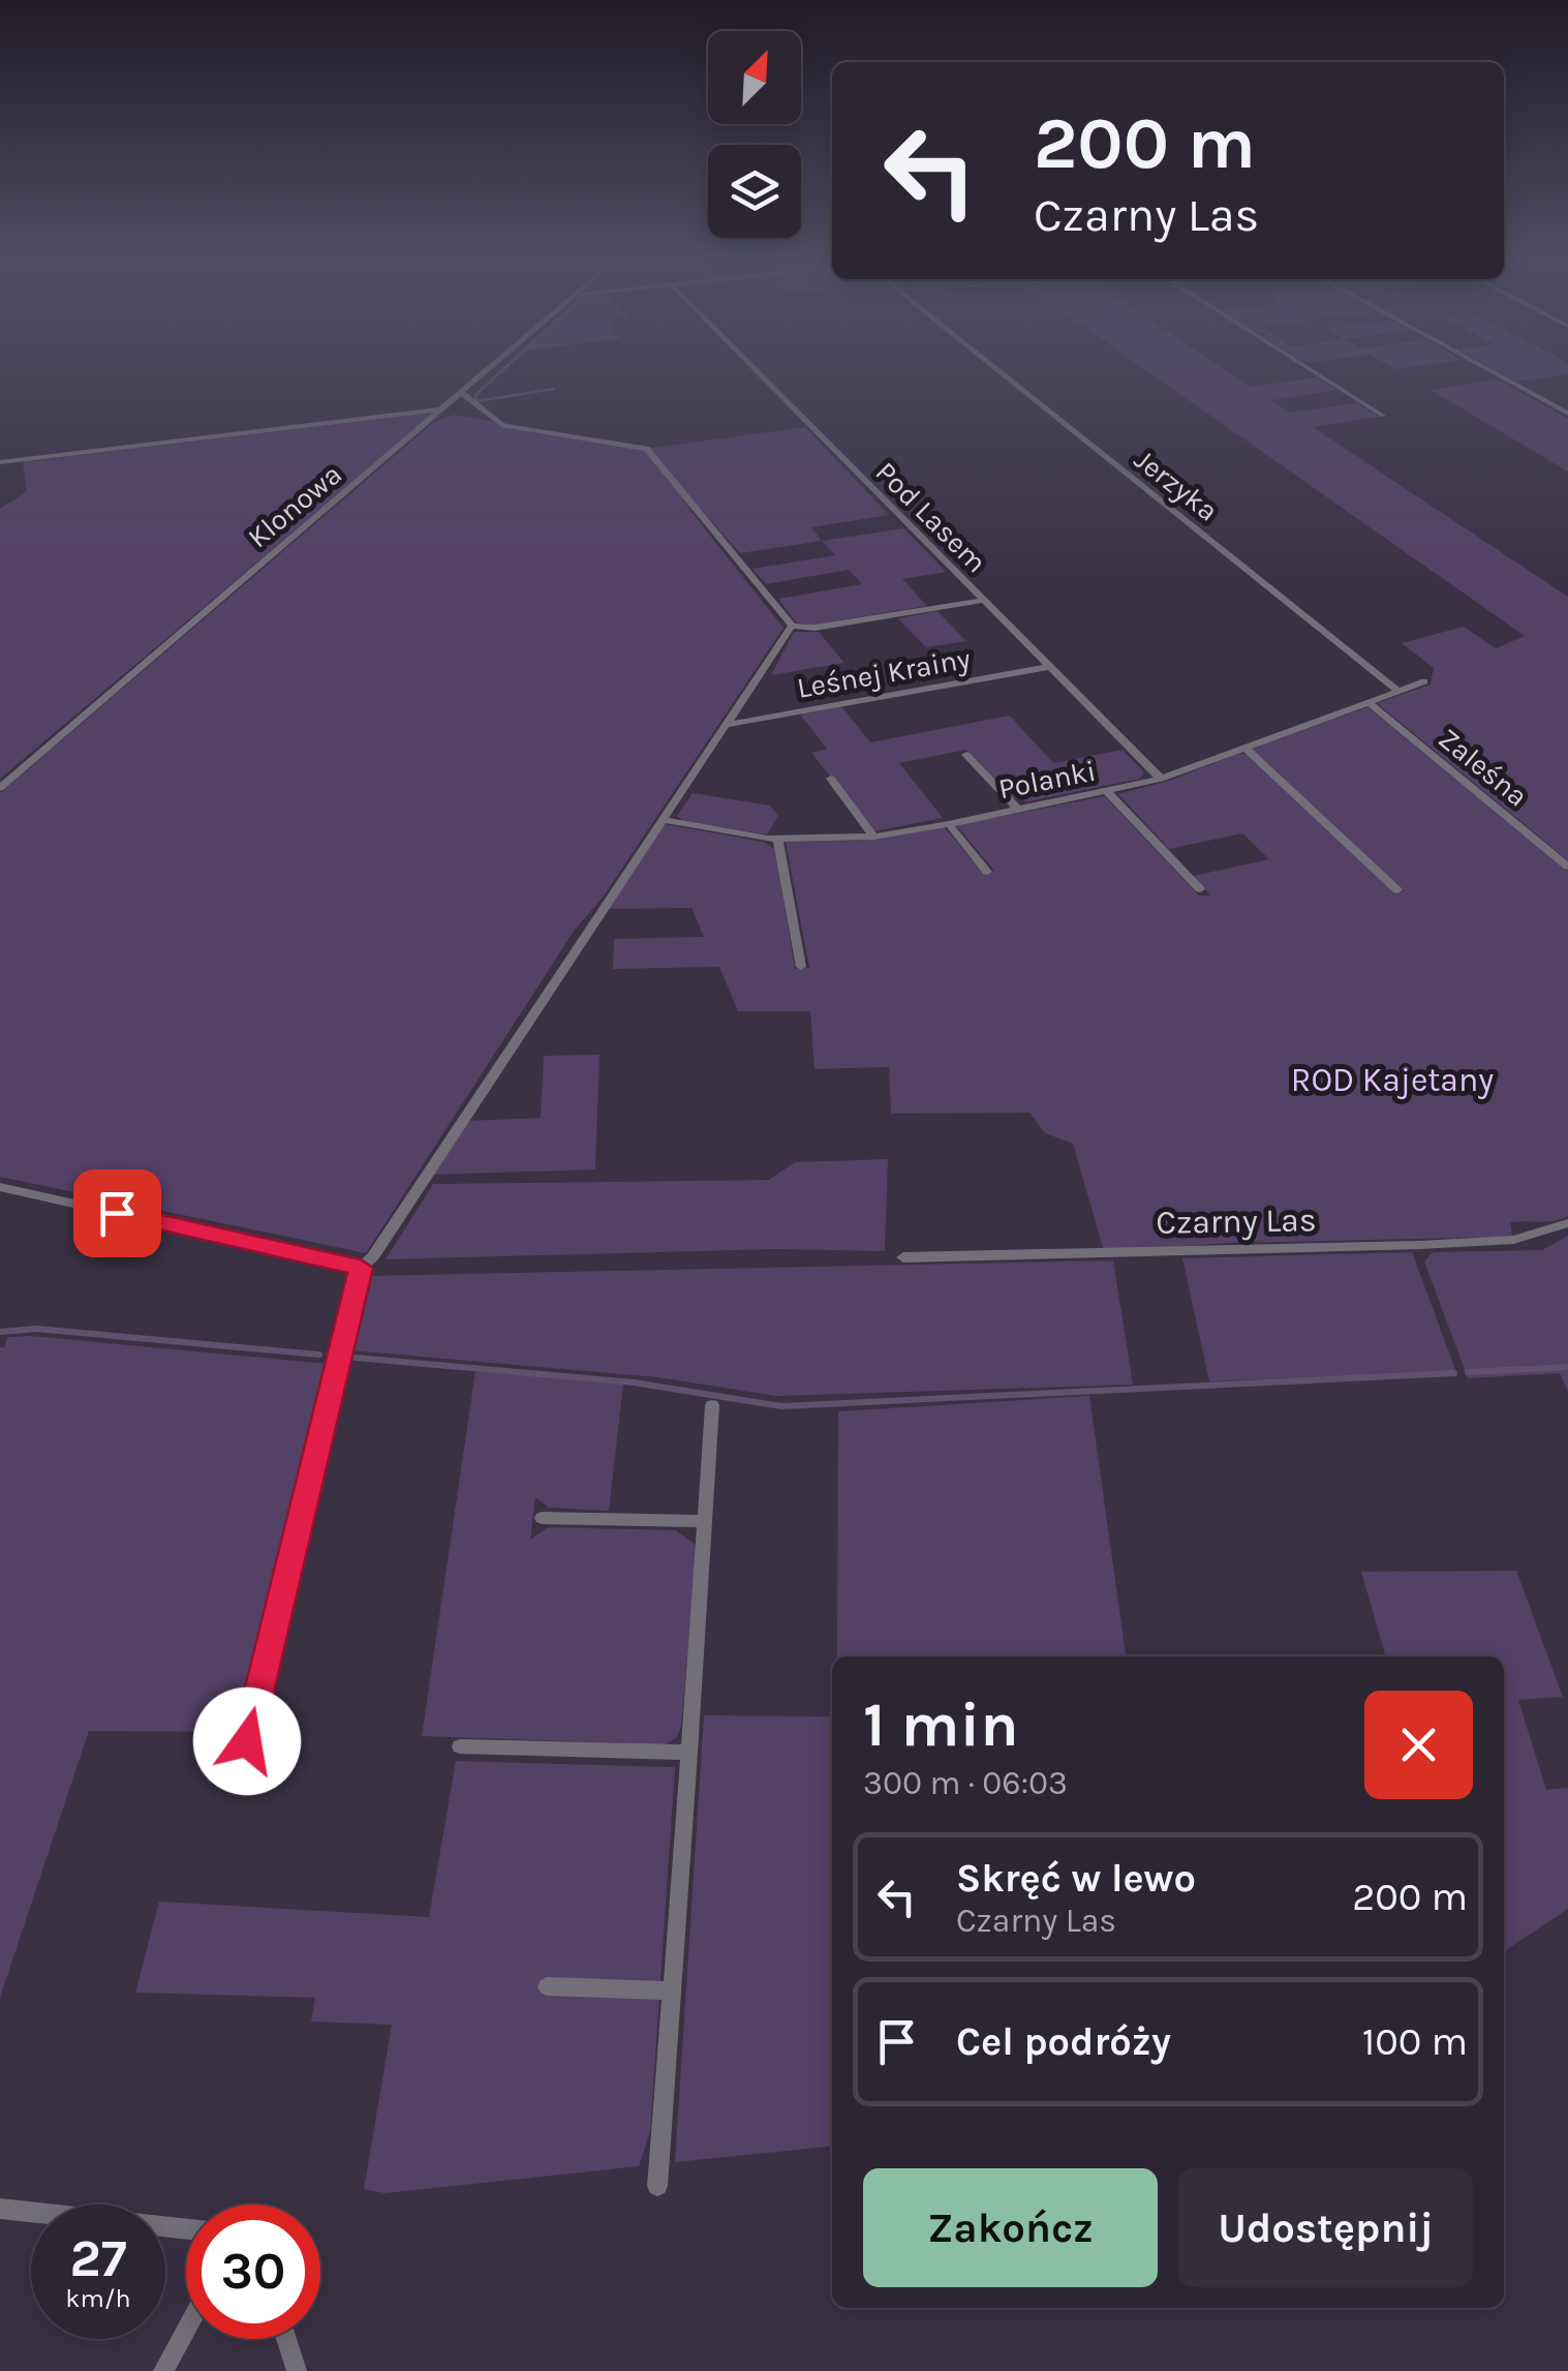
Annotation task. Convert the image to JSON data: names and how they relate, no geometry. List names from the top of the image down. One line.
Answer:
{"streets":{"street":["Jerzyka","Klonowa","Pod Lasem","Leśnej Krainy","Zaleśna","Polanki","Czarny Las"]},"crossings":[["Jerzyka","Polanki"],["Pod Lasem","Leśnej Krainy"],["Pod Lasem","Polanki"],["Zaleśna","Polanki"]],"parks":["ROD Kajetany"],"north":"top right","page":{"turn":["200 m","Czarny Las"],"heading":["1 min","300 m · 06:03"],"list":[{"name":"Skręć w lewo","note":"Czarny Las","value":"200 m"},{"name":"Cel podróży","value":"100 m"}],"buttons":["Zakończ","Udostępnij"],"speed":"27 km/h","limit":"30"}}
